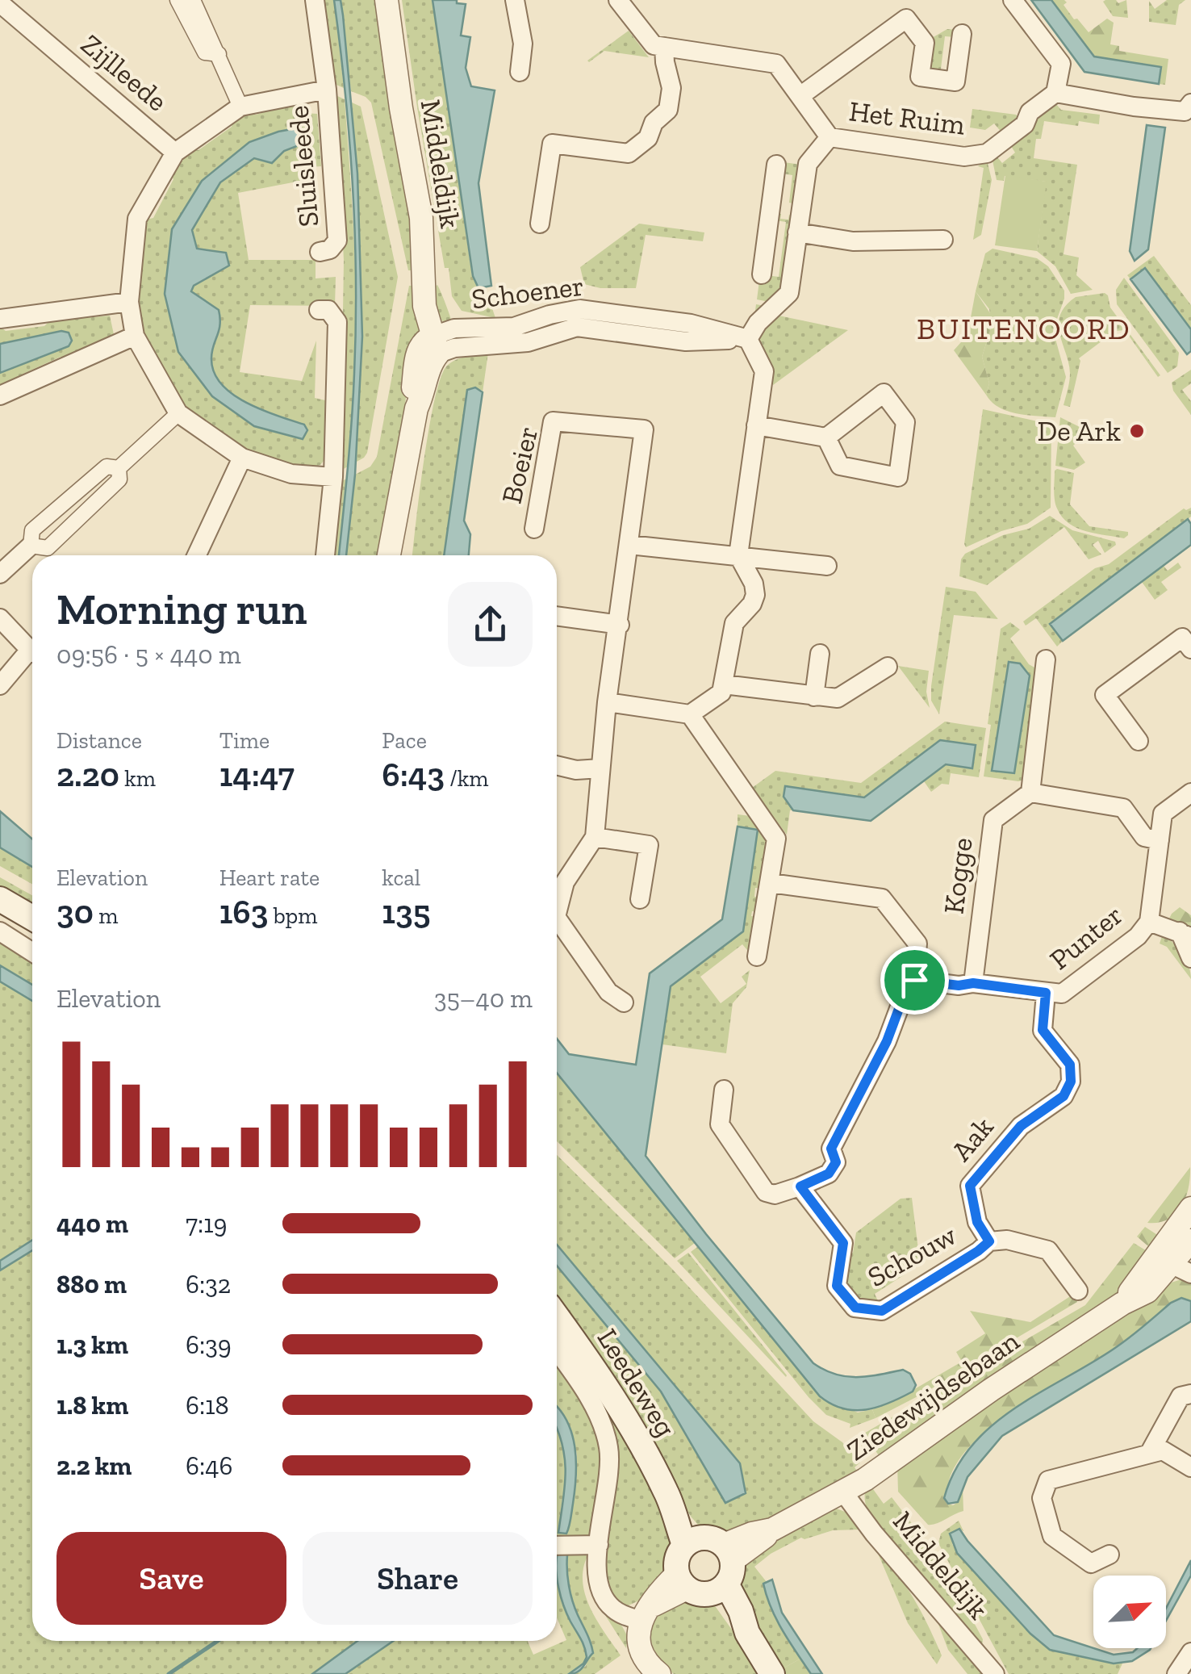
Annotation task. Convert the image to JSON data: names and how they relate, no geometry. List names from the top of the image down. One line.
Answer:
{"streets":{"main road":["Leedeweg"],"street":["Zijlleede","Het Ruim","Middeldijk","Sluisleede","Schoener","Boeier","Kogge","Punter","Aak","Schouw","Ziedewijdsebaan"]},"crossings":[["Zijlleede","Sluisleede"],["Middeldijk","Schoener"],["Middeldijk","Ziedewijdsebaan"],["Kogge","Punter"],["Kogge","Aak"],["Punter","Aak"],["Aak","Schouw"]],"districts":["BUITENOORD"],"places":["De Ark"],"north":"top right","page":{"heading":["Morning run","09:56 · 5 × 440 m"],"stats":[["Distance","2.20 km"],["Time","14:47"],["Pace","6:43 /km"],["Elevation","30 m"],["Heart rate","163 bpm"],["kcal","135"]],"chart":["Elevation","35–40 m"],"list":[{"name":"440 m","note":"7:19"},{"name":"880 m","note":"6:32"},{"name":"1.3 km","note":"6:39"},{"name":"1.8 km","note":"6:18"},{"name":"2.2 km","note":"6:46"}],"buttons":["Save","Share"]}}
